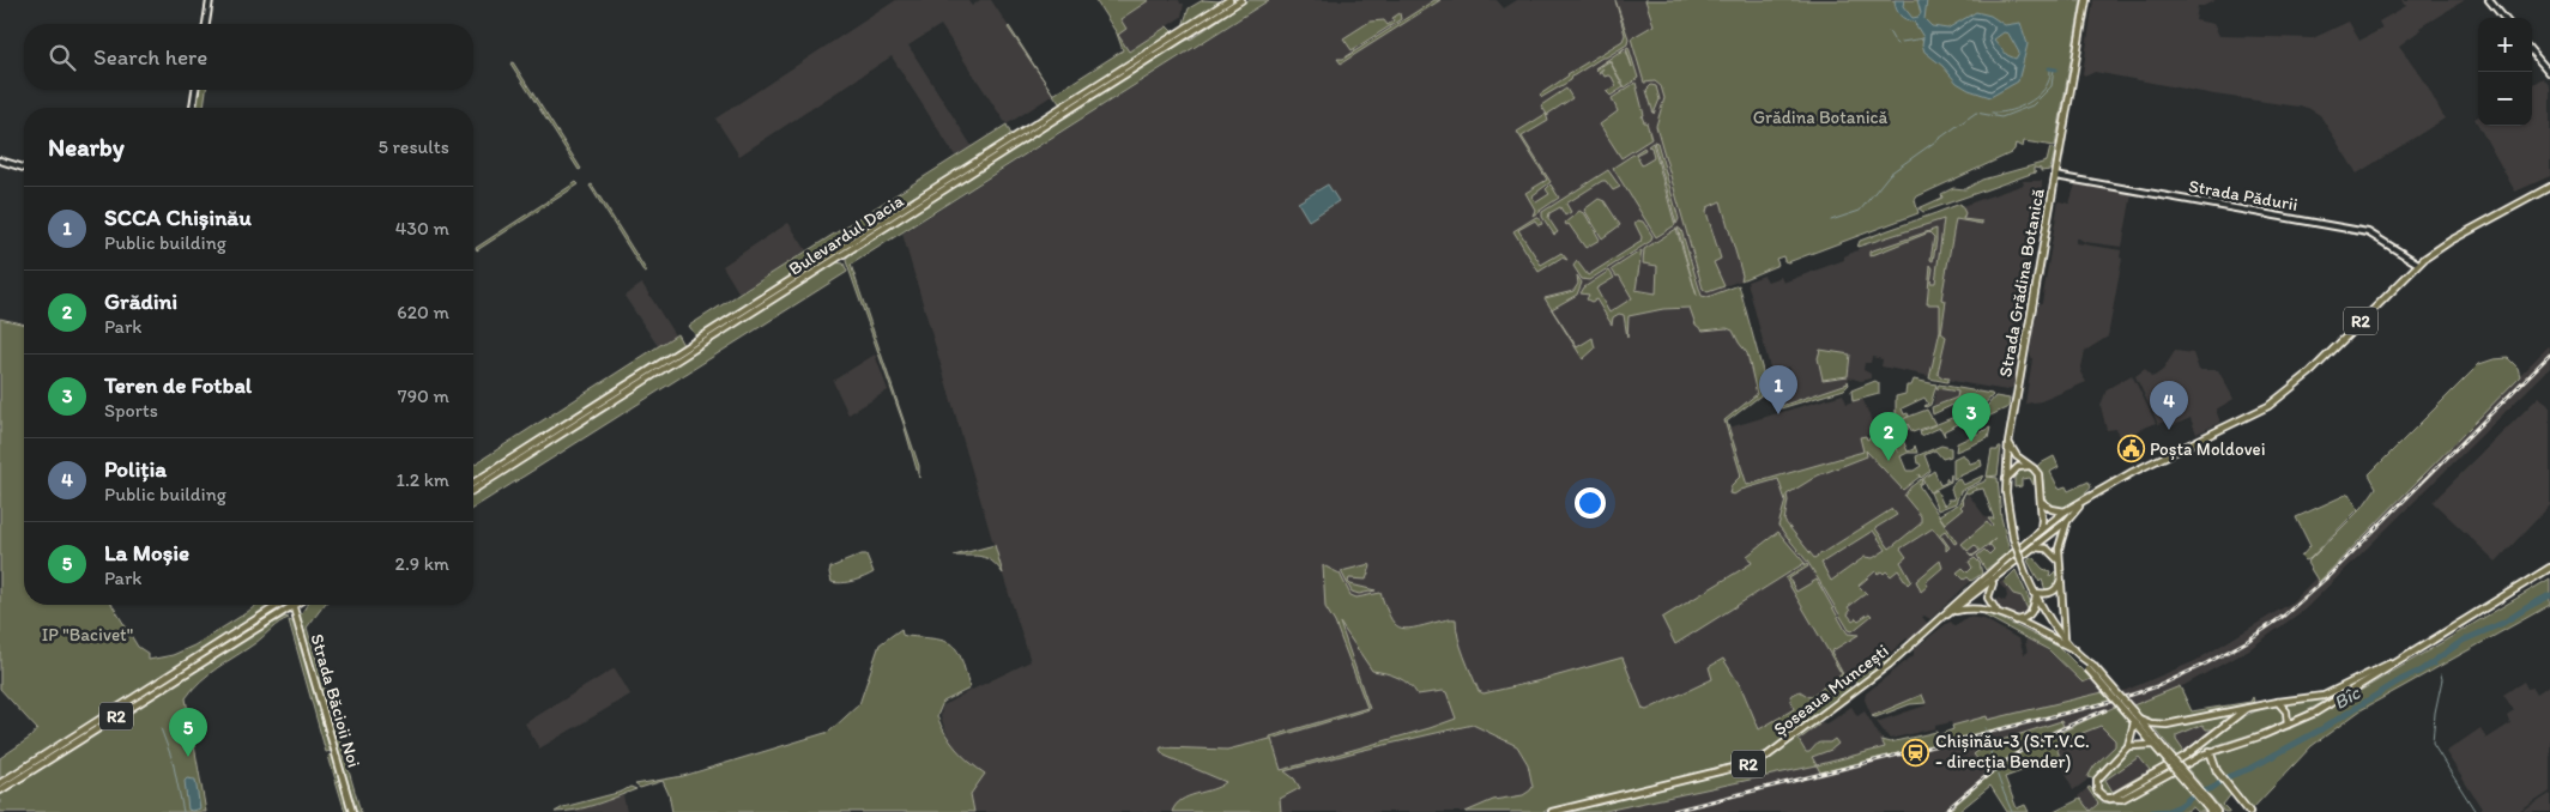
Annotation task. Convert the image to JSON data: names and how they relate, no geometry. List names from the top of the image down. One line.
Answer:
{"streets":{"main road":["Strada Pădurii","Bulevardul Dacia","Strada Grădina Botanică","R2","Șoseaua Muncești","Strada Băcioii Noi"]},"crossings":[["Strada Pădurii","Strada Grădina Botanică"],["Strada Pădurii","Șoseaua Muncești"],["R2","Strada Băcioii Noi"]],"water":["Bîc"],"parks":["Grădina Botanică","IP \"Bacivet\""],"places":{"public building":["Poșta Moldovei"],"station":["Chișinău-3 (S.T.V.C. - direcția Bender)"]},"page":{"map_buttons":["+","−"],"search":"Search here","heading":["Nearby","5 results"],"list":[{"mark":"1","name":"SCCA Chișinău","note":"Public building","value":"430 m"},{"mark":"2","name":"Grădini","note":"Park","value":"620 m"},{"mark":"3","name":"Teren de Fotbal","note":"Sports","value":"790 m"},{"mark":"4","name":"Poliția","note":"Public building","value":"1.2 km"},{"mark":"5","name":"La Moșie","note":"Park","value":"2.9 km"}],"pins":["1","4","3","2","5"]}}
